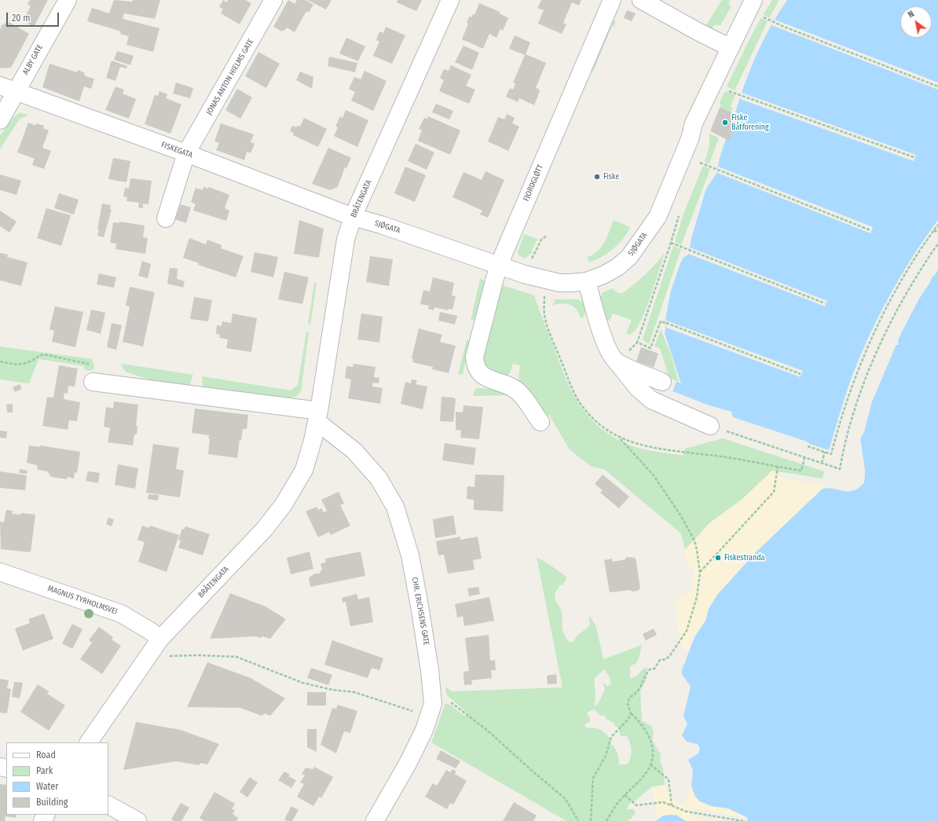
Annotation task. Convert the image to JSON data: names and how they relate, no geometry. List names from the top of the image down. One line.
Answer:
{"streets":{"street":["ALBY GATE","JONAS ANTON HIELMS GATE","FISKEGATA","FJORDGLØTT","BRÅTENGATA","SJØGATA","MAGNUS TYRHOLMSVEI","CHR. ERICHSENS GATE"]},"crossings":[["ALBY GATE","FISKEGATA"],["JONAS ANTON HIELMS GATE","FISKEGATA"],["FISKEGATA","BRÅTENGATA"],["FISKEGATA","SJØGATA"],["FJORDGLØTT","SJØGATA"],["BRÅTENGATA","SJØGATA"],["BRÅTENGATA","MAGNUS TYRHOLMSVEI"],["BRÅTENGATA","CHR. ERICHSENS GATE"]],"places":["Fiske Båtforening","Fiske","Fiskestranda"],"legend":["Road","Park","Water","Building"],"scale_bar":"20 m","north":"top left"}
